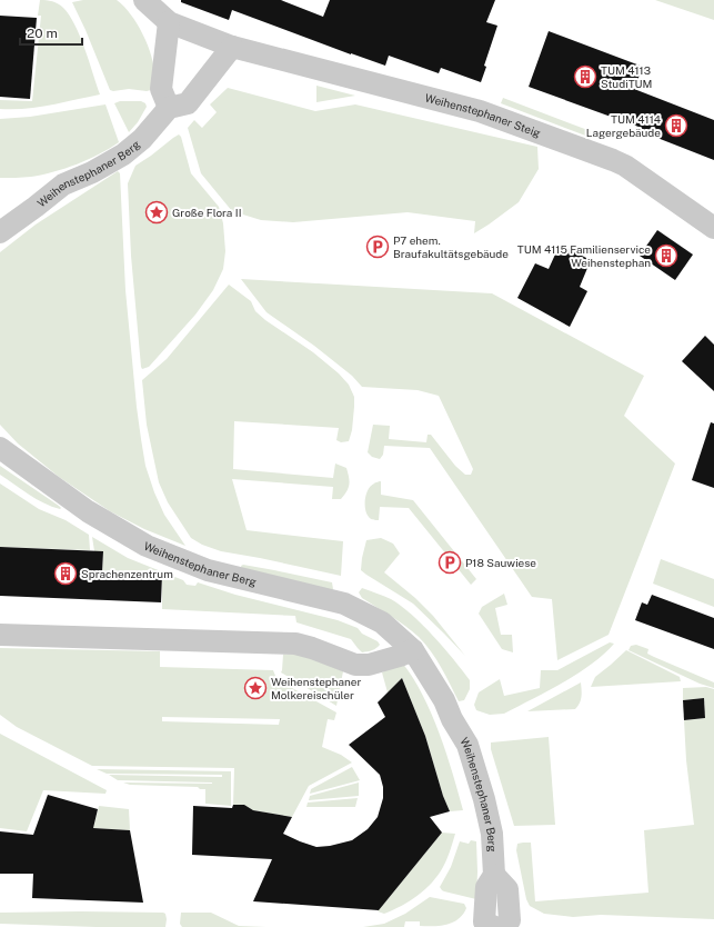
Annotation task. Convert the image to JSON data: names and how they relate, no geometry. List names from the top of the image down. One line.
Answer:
{"streets":{"street":["Weihenstephaner Steig","Weihenstephaner Berg"]},"places":{"building":["TUM 4113 StudiTUM","TUM 4114 Lagergebäude","TUM 4115 Familienservice Weihenstephan","Sprachenzentrum"],"place":["Große Flora II","Weihenstephaner Molkereischüler"],"parking":["P7 ehem. Braufakultätsgebäude","P18 Sauwiese"]},"scale_bar":"20 m"}
